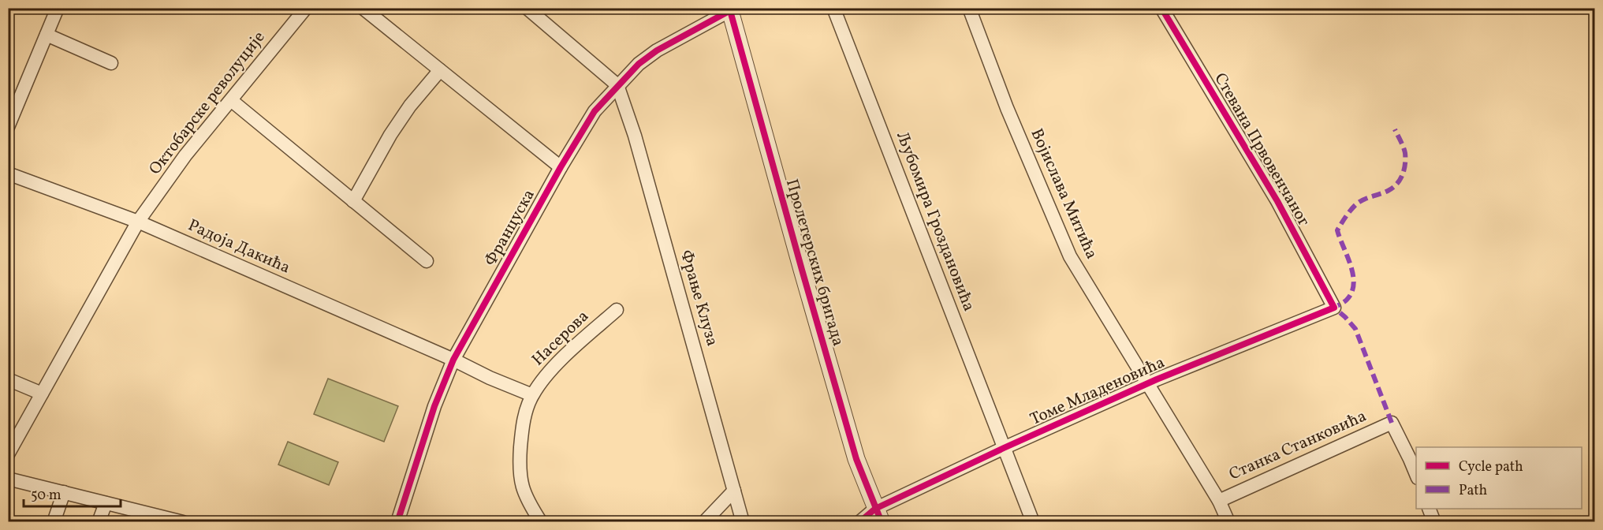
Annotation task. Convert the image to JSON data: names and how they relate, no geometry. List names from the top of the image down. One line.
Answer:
{"streets":{"street":["Октобарске револуције","Стевана Првовенчаног","Војислава Митића","Љубомира Гроздановића","Француска","Радоја Дакића","Пролетерских бригада","Фрање Клуза","Насерова","Томе Младеновића","Станка Станковића"]},"crossings":[["Октобарске револуције","Радоја Дакића"],["Стевана Првовенчаног","Томе Младеновића"],["Војислава Митића","Томе Младеновића"],["Војислава Митића","Станка Станковића"],["Љубомира Гроздановића","Томе Младеновића"],["Француска","Радоја Дакића"],["Француска","Пролетерских бригада"],["Француска","Фрање Клуза"],["Пролетерских бригада","Томе Младеновића"]],"legend":["Cycle path","Path"],"scale_bar":"50 m"}
